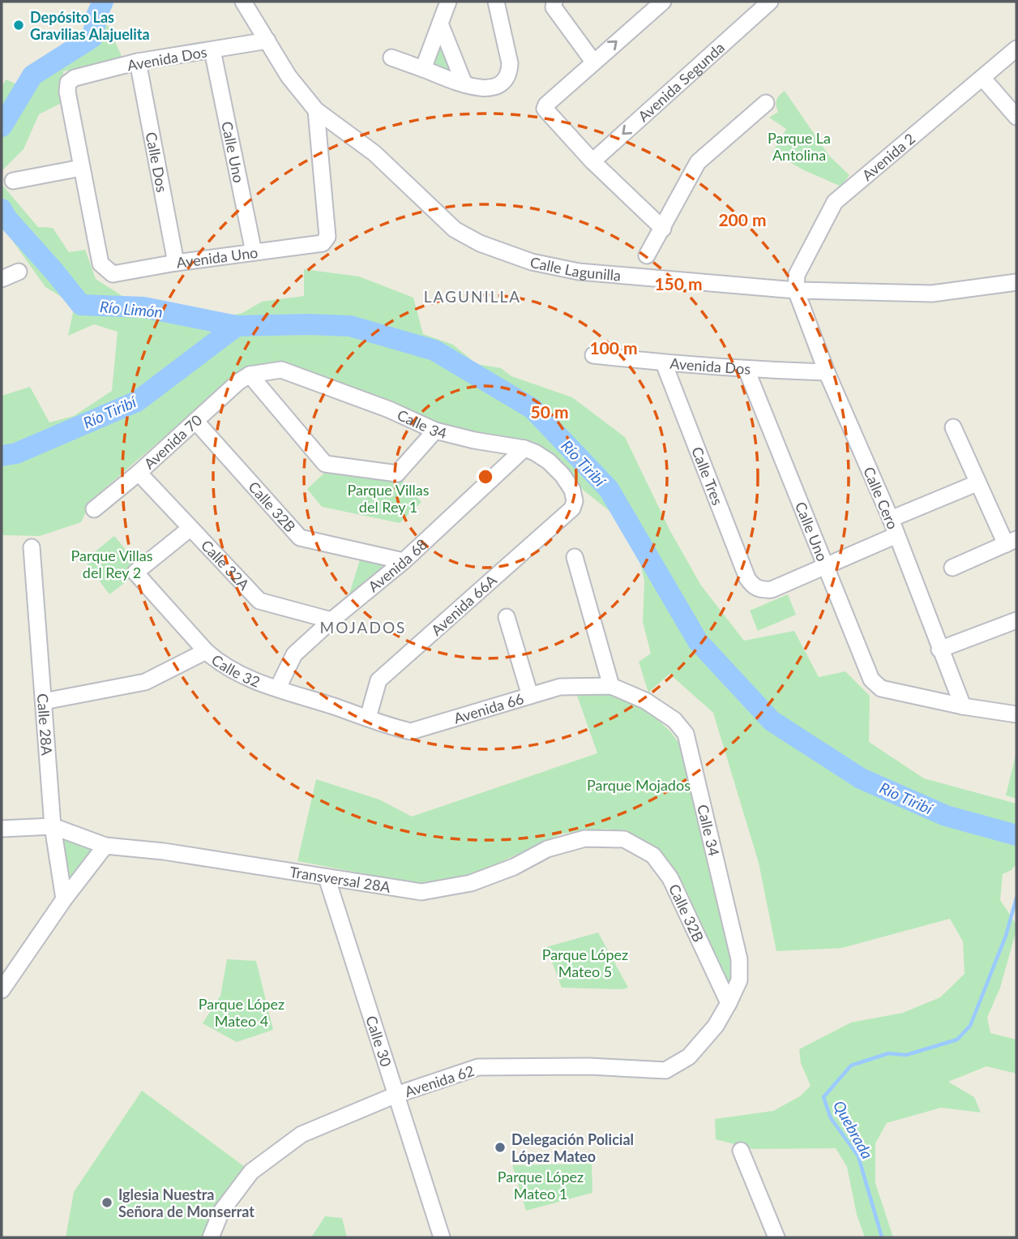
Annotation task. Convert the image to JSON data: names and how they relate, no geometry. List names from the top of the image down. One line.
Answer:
{"streets":{"street":["Avenida Dos","Avenida Segunda","Calle Uno","Avenida 2","Calle Dos","Avenida Uno","Calle Lagunilla","Calle 34","Avenida 70","Calle Tres","Calle Cero","Calle 32B","Calle 32A","Avenida 68","Avenida 66A","Calle 32","Avenida 66","Calle 28A","Transversal 28A","Calle 30","Avenida 62"]},"crossings":[["Avenida Dos","Calle Uno"],["Avenida Dos","Calle Dos"],["Avenida Dos","Avenida Uno"],["Avenida Dos","Calle Lagunilla"],["Avenida Dos","Calle Tres"],["Avenida Dos","Calle Cero"],["Calle Uno","Avenida Uno"],["Calle Uno","Calle Tres"],["Calle Uno","Calle Cero"],["Avenida 2","Calle Lagunilla"],["Avenida 2","Calle Cero"],["Calle Dos","Avenida Uno"],["Avenida Uno","Calle Lagunilla"],["Calle Lagunilla","Calle Cero"],["Calle 34","Avenida 70"],["Calle 34","Calle 32B"],["Calle 34","Avenida 68"],["Calle 34","Avenida 66A"],["Calle 34","Avenida 66"],["Calle 34","Avenida 62"],["Avenida 70","Calle 32B"],["Avenida 70","Calle 32A"],["Calle 32B","Avenida 68"],["Calle 32B","Transversal 28A"],["Calle 32A","Avenida 68"],["Calle 32A","Calle 32"],["Avenida 68","Calle 32"],["Avenida 66A","Calle 32"],["Avenida 66A","Avenida 66"],["Calle 32","Avenida 66"],["Calle 28A","Transversal 28A"],["Transversal 28A","Calle 30"],["Calle 30","Avenida 62"]],"districts":["LAGUNILLA","MOJADOS"],"water":["Río Limón","Río Tiribí","Quebrada"],"parks":["Parque La Antolina","Parque Villas del Rey 1","Parque Villas del Rey 2","Parque Mojados","Parque López Mateo 5","Parque López Mateo 4","Parque López Mateo 1"],"places":["Depósito Las Gravilias Alajuelita","Delegación Policial López Mateo","Iglesia Nuestra Señora de Monserrat"],"rings":["200 m","150 m","100 m","50 m"]}
